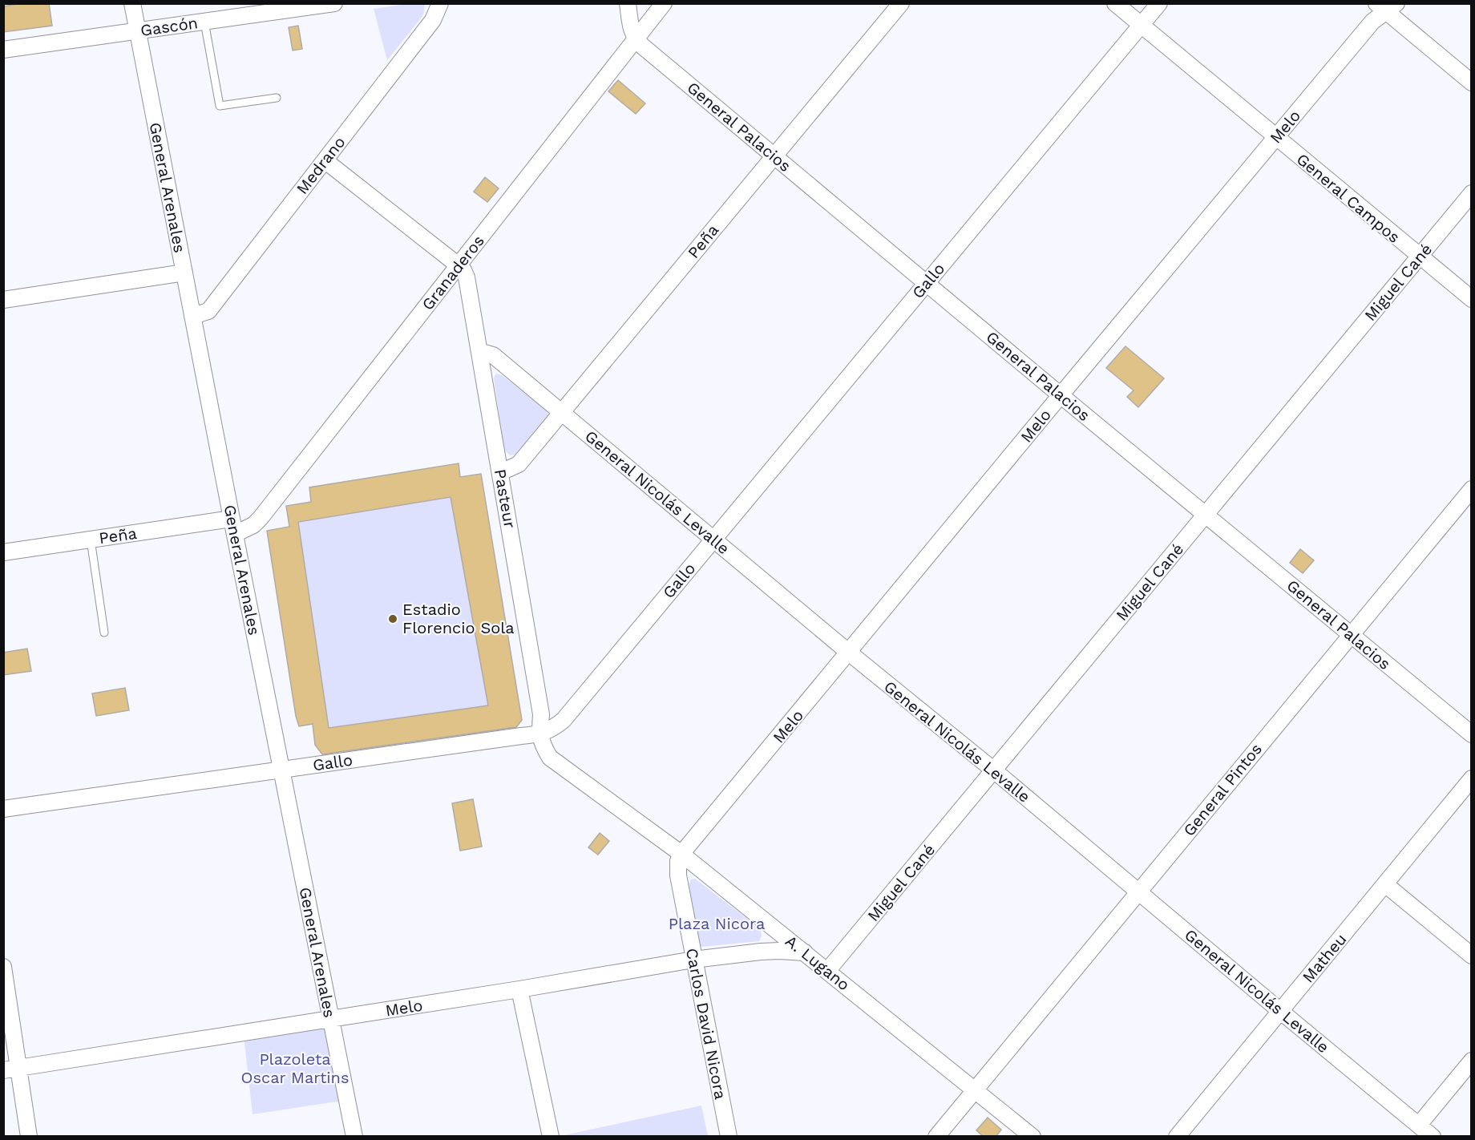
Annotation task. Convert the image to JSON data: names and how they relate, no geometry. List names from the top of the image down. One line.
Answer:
{"streets":{"street":["Gascón","General Palacios","Melo","Medrano","General Arenales","General Campos","Peña","Granaderos","Gallo","Miguel Cané","General Nicolás Levalle","Pasteur","General Pintos","Matheu","A. Lugano","Carlos David Nicora"]},"crossings":[["Gascón","General Arenales"],["General Palacios","Melo"],["General Palacios","Peña"],["General Palacios","Granaderos"],["General Palacios","Gallo"],["General Palacios","Miguel Cané"],["General Palacios","General Pintos"],["Melo","General Arenales"],["Melo","General Campos"],["Melo","General Nicolás Levalle"],["Melo","A. Lugano"],["Melo","Carlos David Nicora"],["Medrano","General Arenales"],["General Arenales","Peña"],["General Arenales","Granaderos"],["General Arenales","Gallo"],["General Campos","Gallo"],["General Campos","Miguel Cané"],["Peña","Granaderos"],["Peña","General Nicolás Levalle"],["Peña","Pasteur"],["Granaderos","Pasteur"],["Gallo","General Nicolás Levalle"],["Gallo","Pasteur"],["Gallo","A. Lugano"],["Miguel Cané","General Nicolás Levalle"],["Miguel Cané","A. Lugano"],["General Nicolás Levalle","Pasteur"],["General Nicolás Levalle","General Pintos"],["General Nicolás Levalle","Matheu"],["Pasteur","A. Lugano"],["General Pintos","A. Lugano"],["A. Lugano","Carlos David Nicora"]],"parks":["Plaza Nicora","Plazoleta Oscar Martins"],"places":["Estadio Florencio Sola"]}
